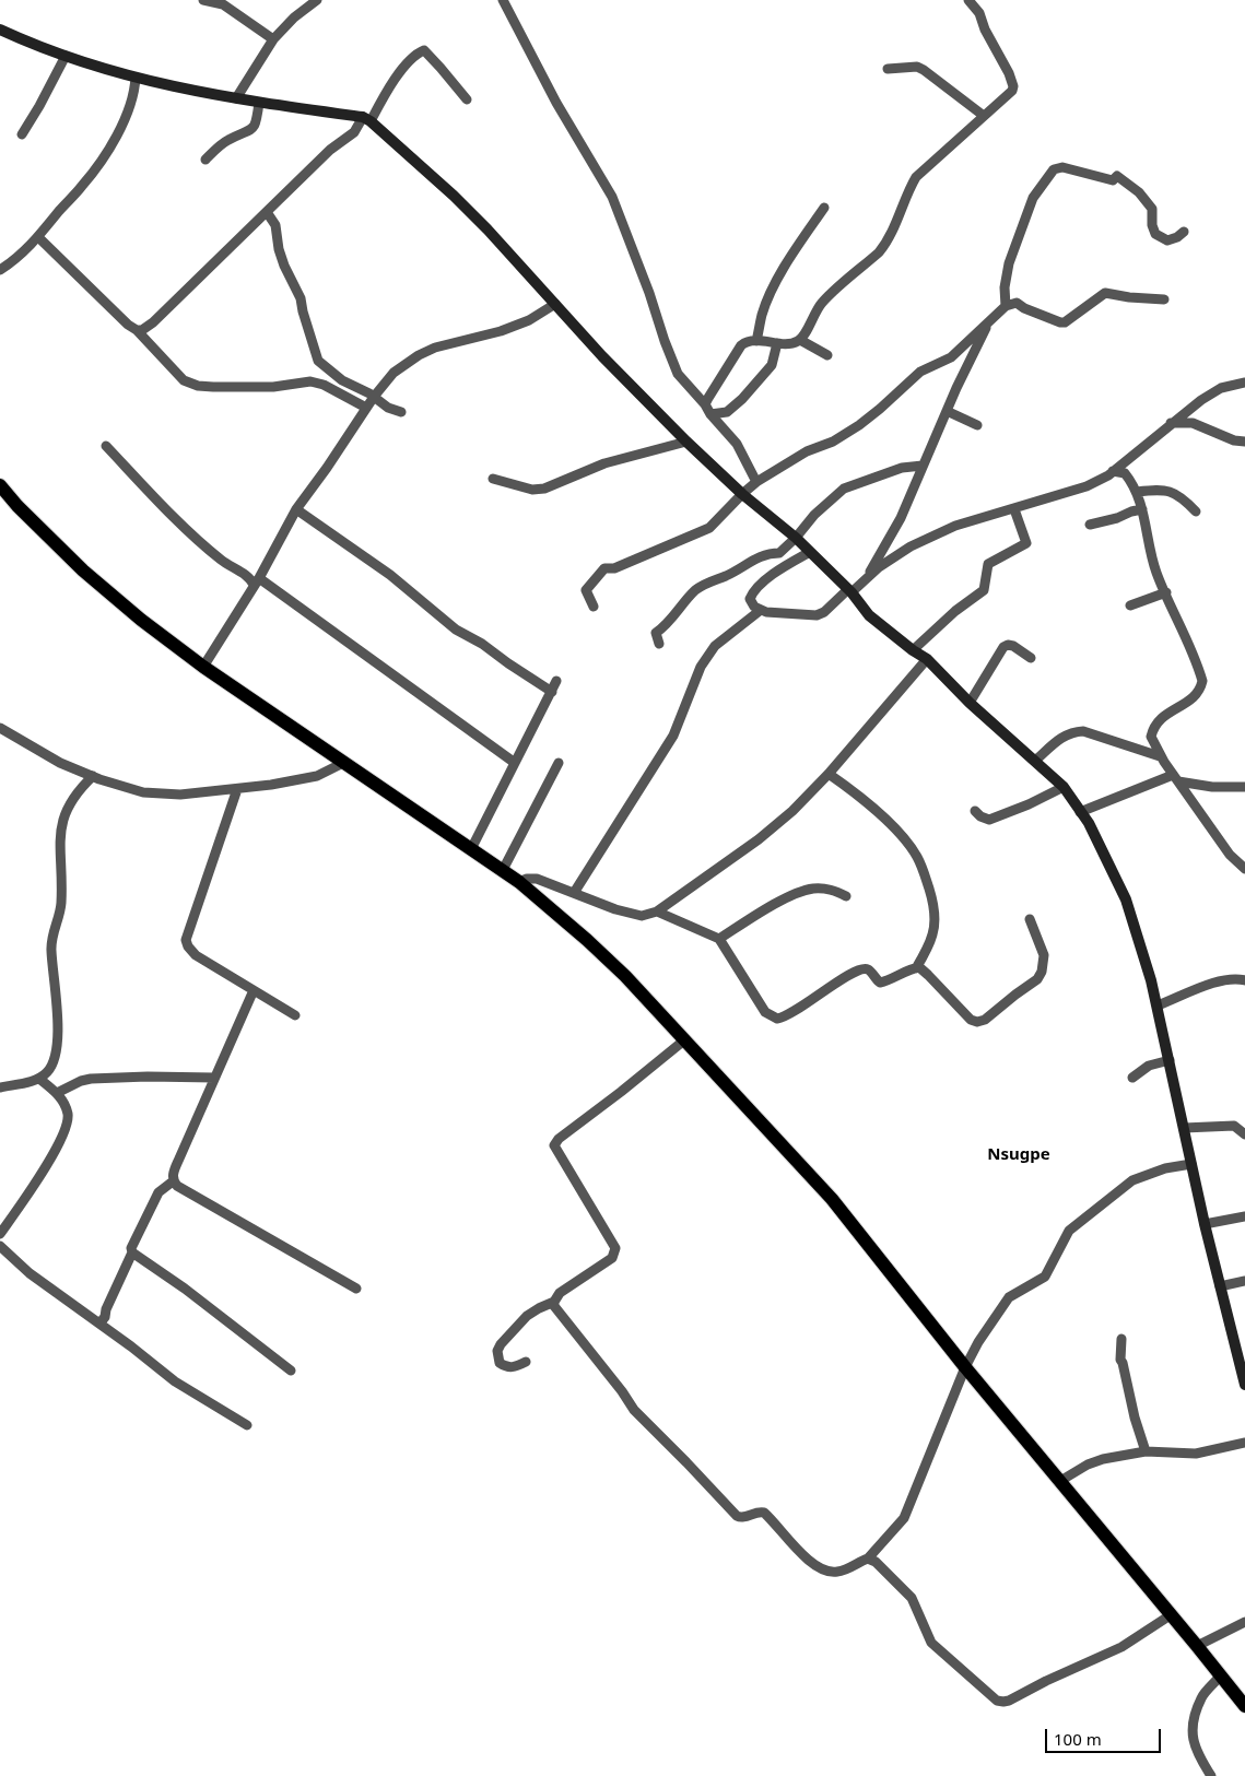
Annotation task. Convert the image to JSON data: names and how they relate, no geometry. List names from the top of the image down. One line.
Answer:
{"districts":["Nsugpe"],"scale_bar":"100 m"}
